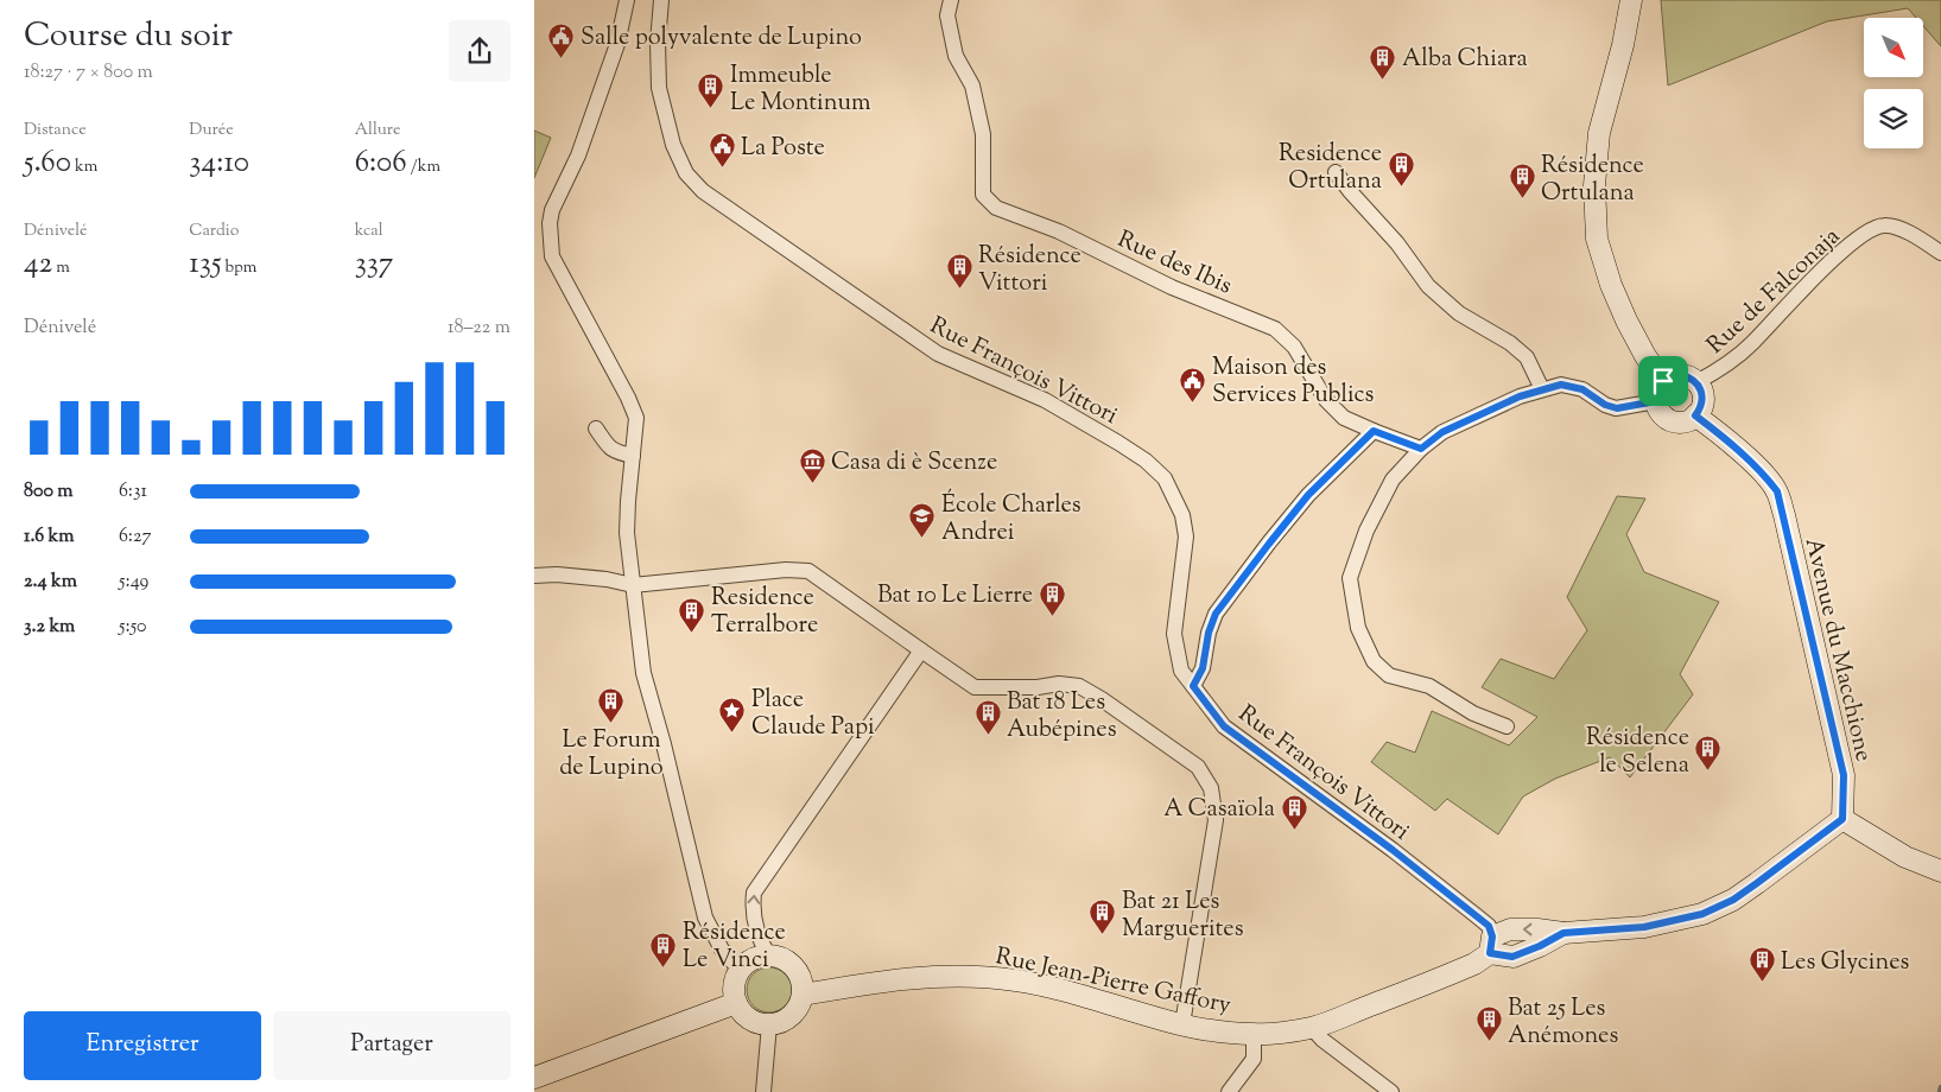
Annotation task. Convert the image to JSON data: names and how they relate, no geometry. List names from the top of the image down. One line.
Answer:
{"streets":{"main road":["Avenue du Macchione","Rue Jean-Pierre Gaffory"],"street":["Rue des Ibis","Rue de Falconaja","Rue François Vittori"]},"crossings":[["Rue de Falconaja","Avenue du Macchione"],["Rue François Vittori","Rue Jean-Pierre Gaffory"],["Avenue du Macchione","Rue Jean-Pierre Gaffory"]],"places":{"public building":["Salle polyvalente de Lupino","La Poste","Maison des Services Publics"],"building":["Alba Chiara","Immeuble Le Montinum","Residence Ortulana","Résidence Ortulana","Résidence Vittori","Bat 10 Le Lierre","Residence Terralbore","Le Forum de Lupino","Bat 18 Les Aubépines","Résidence le Selena","A Casaïola","Bat 21 Les Marguerites","Résidence Le Vinci","Les Glycines","Bat 25 Les Anémones"],"museum":["Casa di è Scenze"],"school or university":["École Charles Andrei"],"place":["Place Claude Papi"]},"north":"bottom right","page":{"heading":["Course du soir","18:27 · 7 × 800 m"],"stats":[["Distance","5.60 km"],["Durée","34:10"],["Allure","6:06 /km"],["Dénivelé","42 m"],["Cardio","135 bpm"],["kcal","337"]],"chart":["Dénivelé","18–22 m"],"list":[{"name":"800 m","note":"6:31"},{"name":"1.6 km","note":"6:27"},{"name":"2.4 km","note":"5:49"},{"name":"3.2 km","note":"5:50"}],"buttons":["Enregistrer","Partager"]}}
